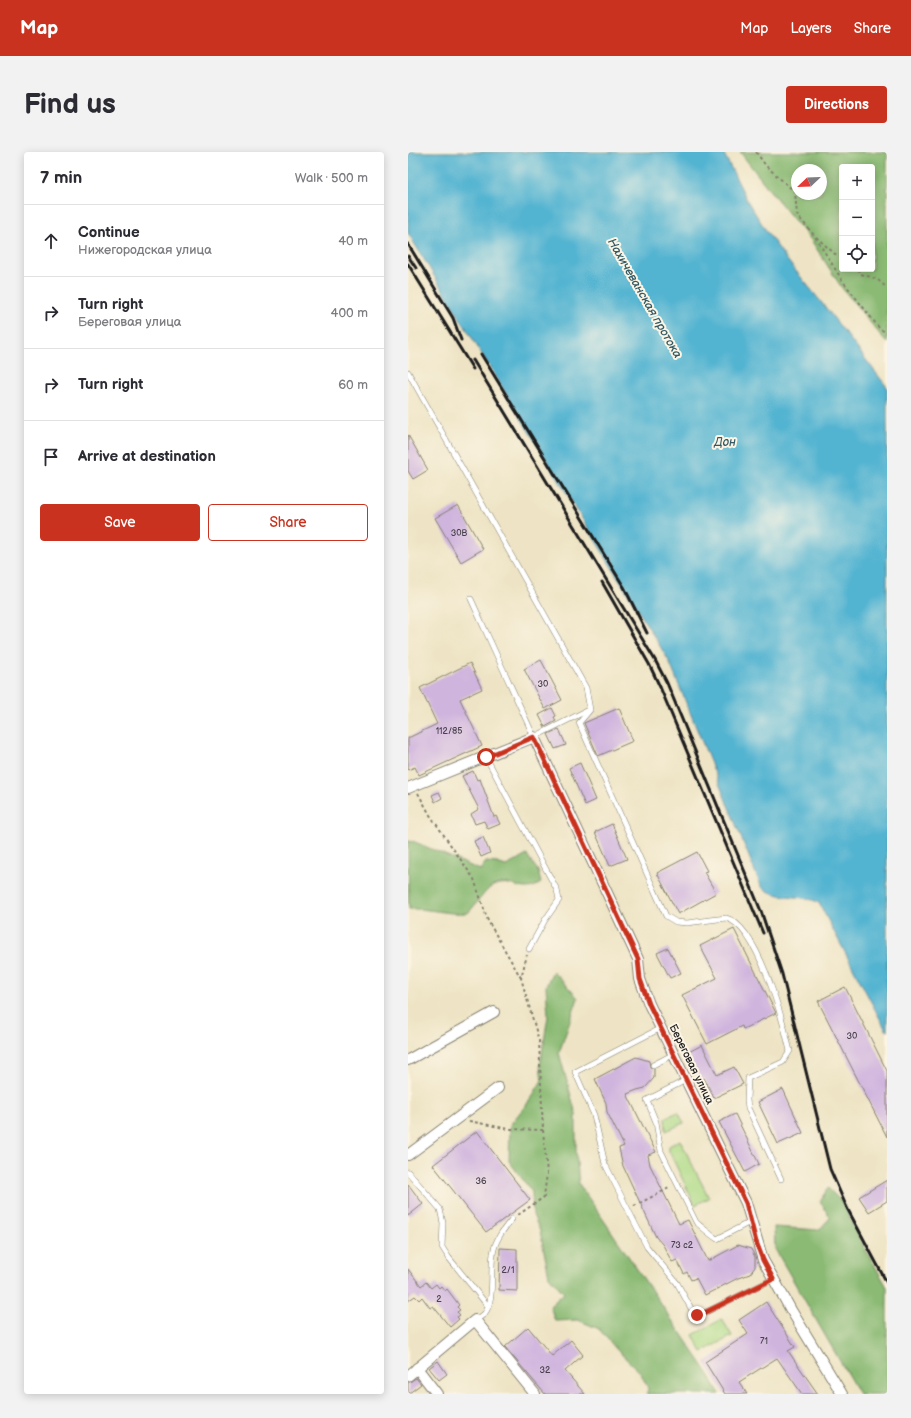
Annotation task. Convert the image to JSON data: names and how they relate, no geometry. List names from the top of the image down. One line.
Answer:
{"streets":{"street":["Береговая улица"]},"water":["Нахичеванская протока","Дон"],"house_numbers":["30В","30","112/85","30","36","73 с2","2/1","2","71","32"],"north":"bottom left","page":{"header":"Map","nav":["Map","Layers","Share"],"buttons":["Directions",["Save","Share"]],"title":"Find us","heading":["7 min","Walk · 500 m"],"map_buttons":["+","−"],"list":[["Continue","Нижегородская улица","40 m"],["Turn right","Береговая улица","400 m"],["Turn right","60 m"],"Arrive at destination"]}}
